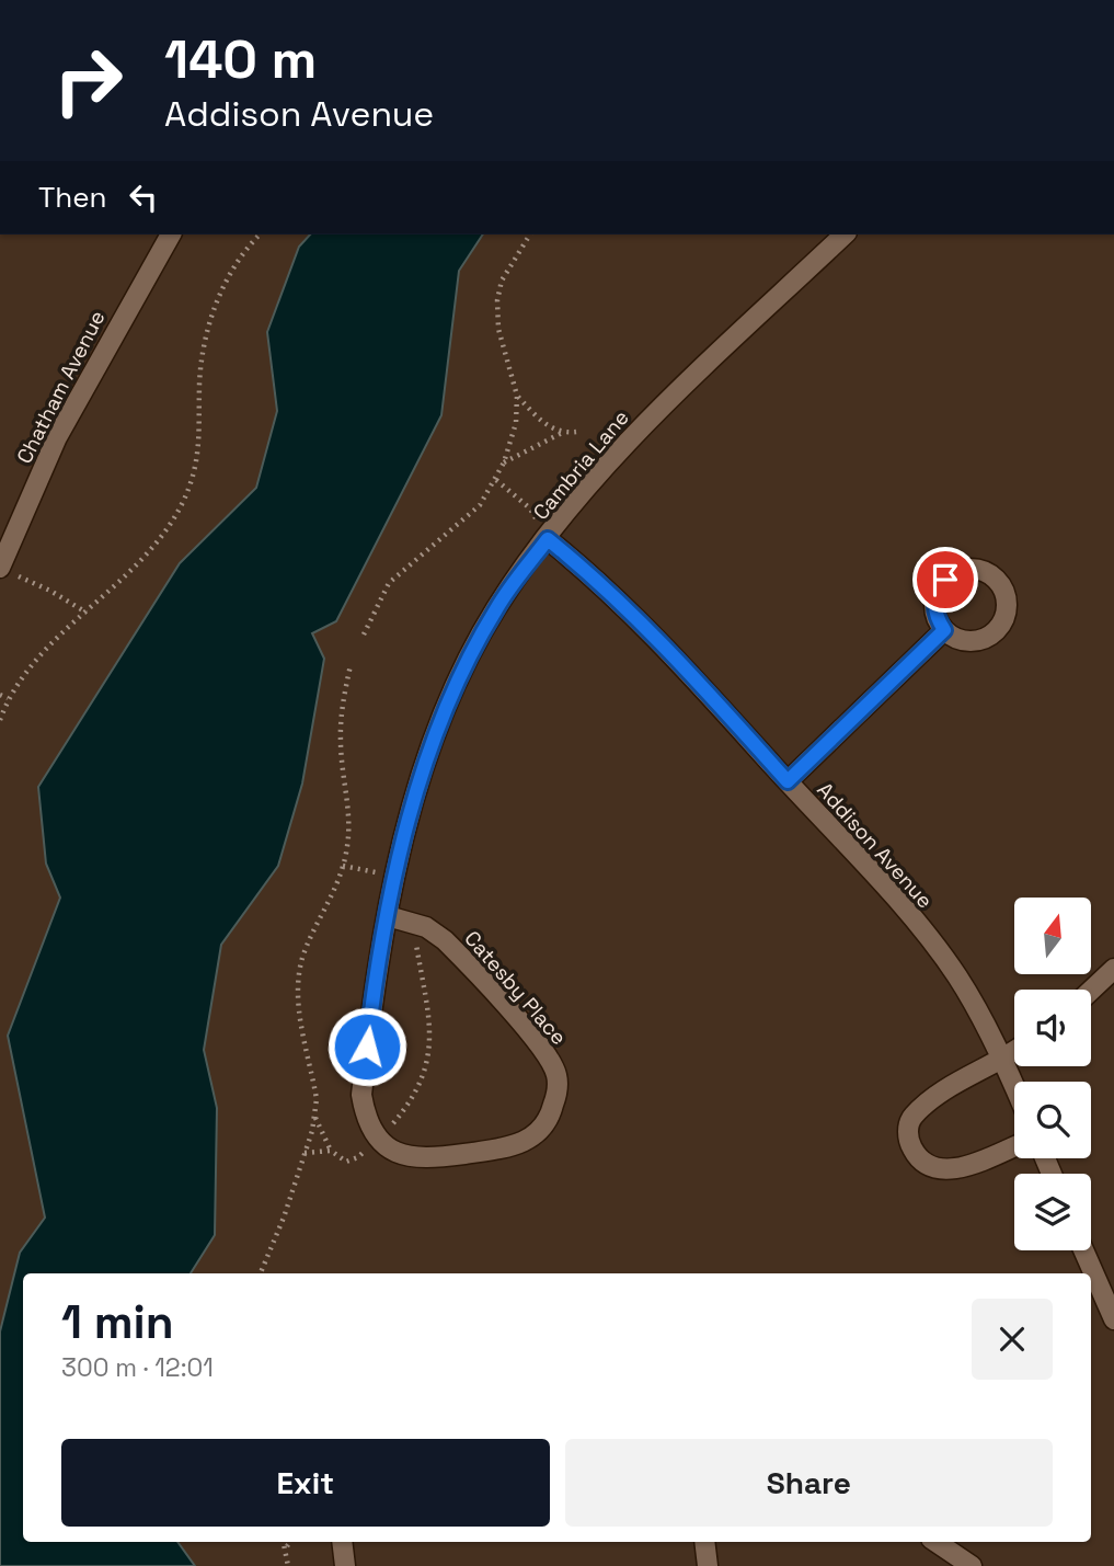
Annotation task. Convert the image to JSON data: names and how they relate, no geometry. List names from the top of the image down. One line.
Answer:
{"streets":{"street":["Chatham Avenue","Cambria Lane","Addison Avenue","Catesby Place"]},"crossings":[["Cambria Lane","Addison Avenue"],["Cambria Lane","Catesby Place"]],"north":"top","page":{"turn":["140 m","Addison Avenue"],"then":"Then","heading":["1 min","300 m · 12:01"],"buttons":["Exit","Share"]}}
